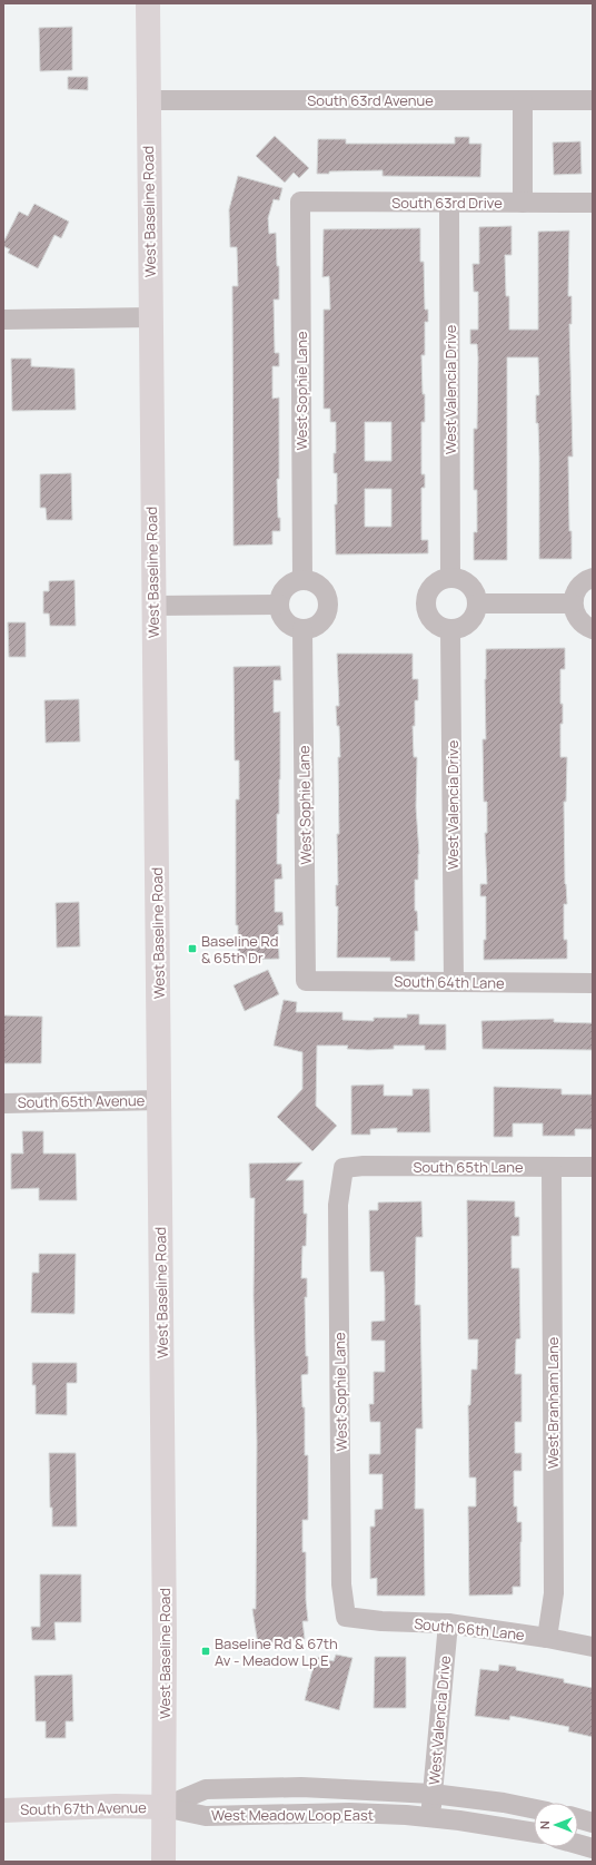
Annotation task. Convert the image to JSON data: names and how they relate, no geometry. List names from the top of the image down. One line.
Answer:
{"streets":{"main road":["West Baseline Road","South 67th Avenue"],"street":["South 63rd Avenue","South 63rd Drive","West Valencia Drive","West Sophie Lane","South 64th Lane","South 65th Avenue","South 65th Lane","West Branham Lane","South 66th Lane","West Meadow Loop East"]},"crossings":[["South 63rd Avenue","West Baseline Road"],["South 63rd Drive","West Valencia Drive"],["South 63rd Drive","West Sophie Lane"],["West Baseline Road","South 65th Avenue"],["West Baseline Road","South 67th Avenue"],["West Baseline Road","West Meadow Loop East"],["West Valencia Drive","South 64th Lane"],["West Valencia Drive","South 66th Lane"],["West Valencia Drive","West Meadow Loop East"],["West Sophie Lane","South 64th Lane"],["West Sophie Lane","South 65th Lane"],["West Sophie Lane","South 66th Lane"],["South 65th Lane","West Branham Lane"],["West Branham Lane","South 66th Lane"],["South 67th Avenue","West Meadow Loop East"]],"places":{"transit":["Baseline Rd & 65th Dr","Baseline Rd & 67th Av - Meadow Lp E"]},"north":"left"}
